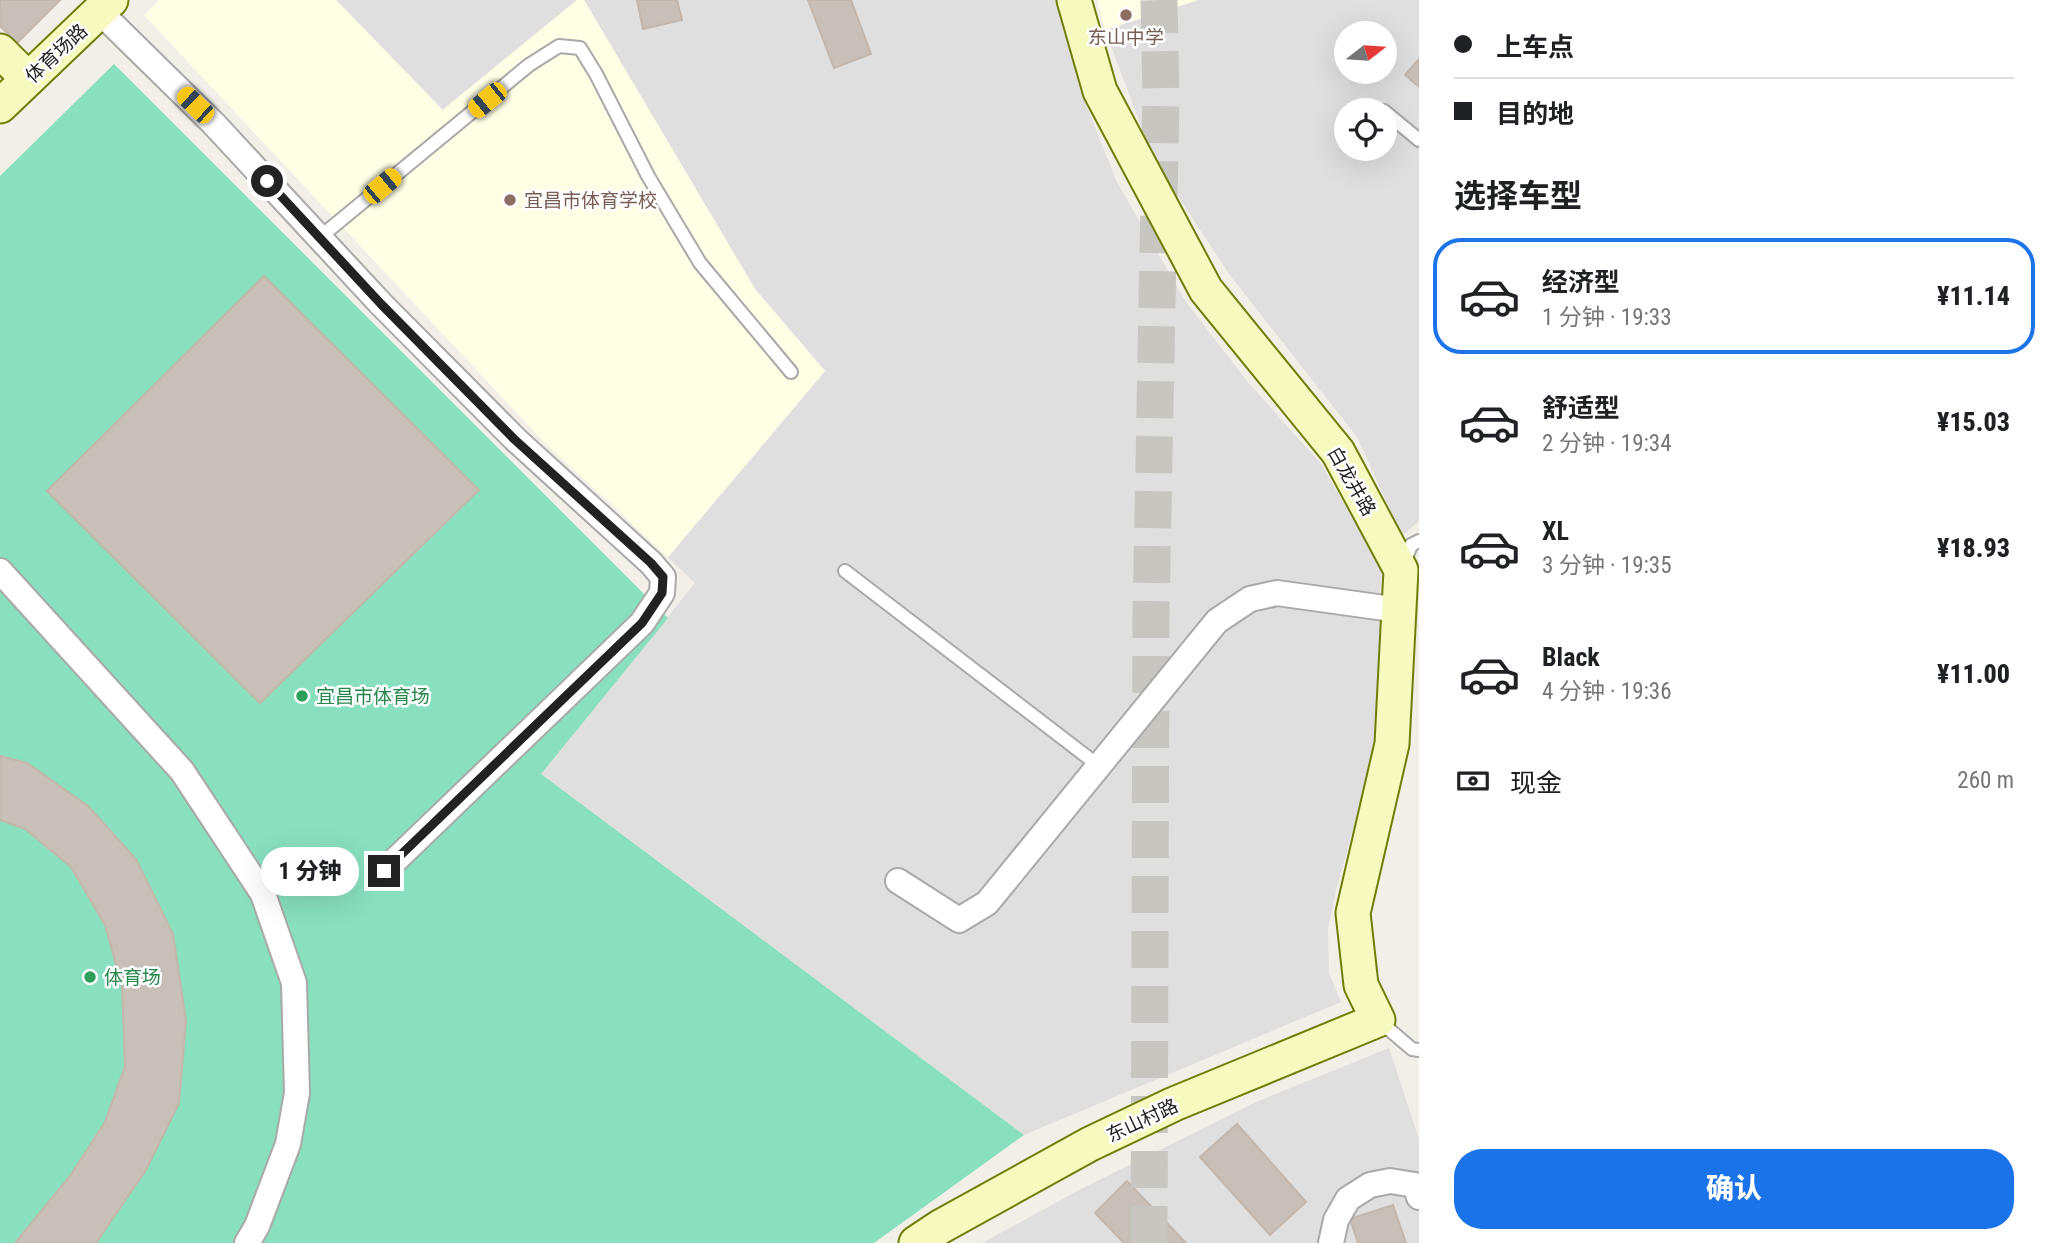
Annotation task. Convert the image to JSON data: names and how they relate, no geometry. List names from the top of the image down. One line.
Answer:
{"streets":{"street":["体育场路","白龙井路","东山村路"]},"places":["东山中学","宜昌市体育学校","宜昌市体育场","体育场"],"north":"right","page":{"banner":["上车点","目的地"],"heading":"选择车型","list":[{"name":"经济型","note":"1 分钟 · 19:33","value":"¥11.14"},{"name":"舒适型","note":"2 分钟 · 19:34","value":"¥15.03"},{"name":"XL","note":"3 分钟 · 19:35","value":"¥18.93"},{"name":"Black","note":"4 分钟 · 19:36","value":"¥11.00"}],"pay":["现金","260 m"],"bubble":"1 分钟","buttons":"确认"}}
